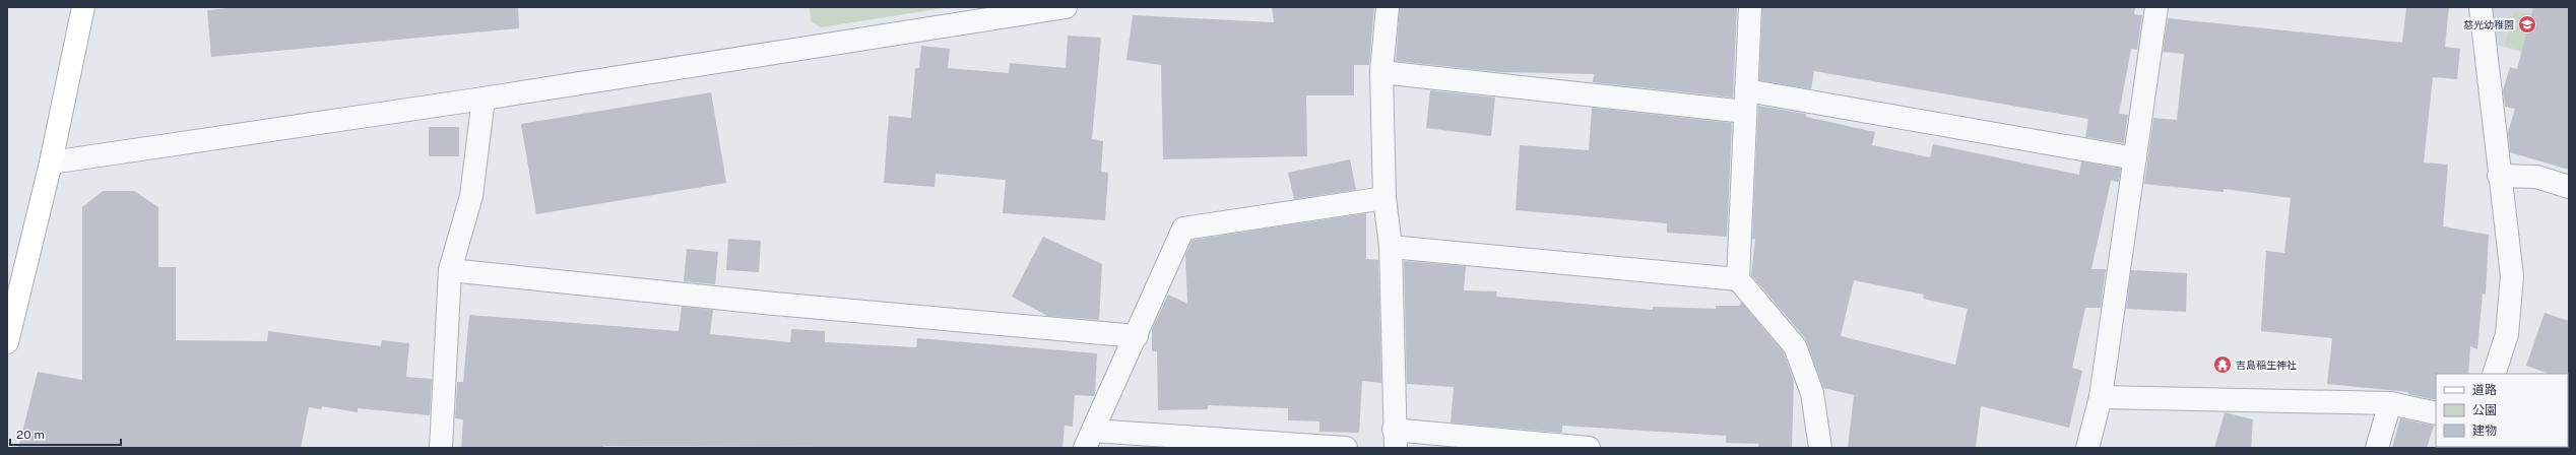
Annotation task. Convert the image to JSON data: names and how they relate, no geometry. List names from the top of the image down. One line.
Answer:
{"places":{"school or university":["慈光幼稚園"],"temple":["吉島稲生神社"]},"legend":["道路","公園","建物"],"scale_bar":"20 m"}
